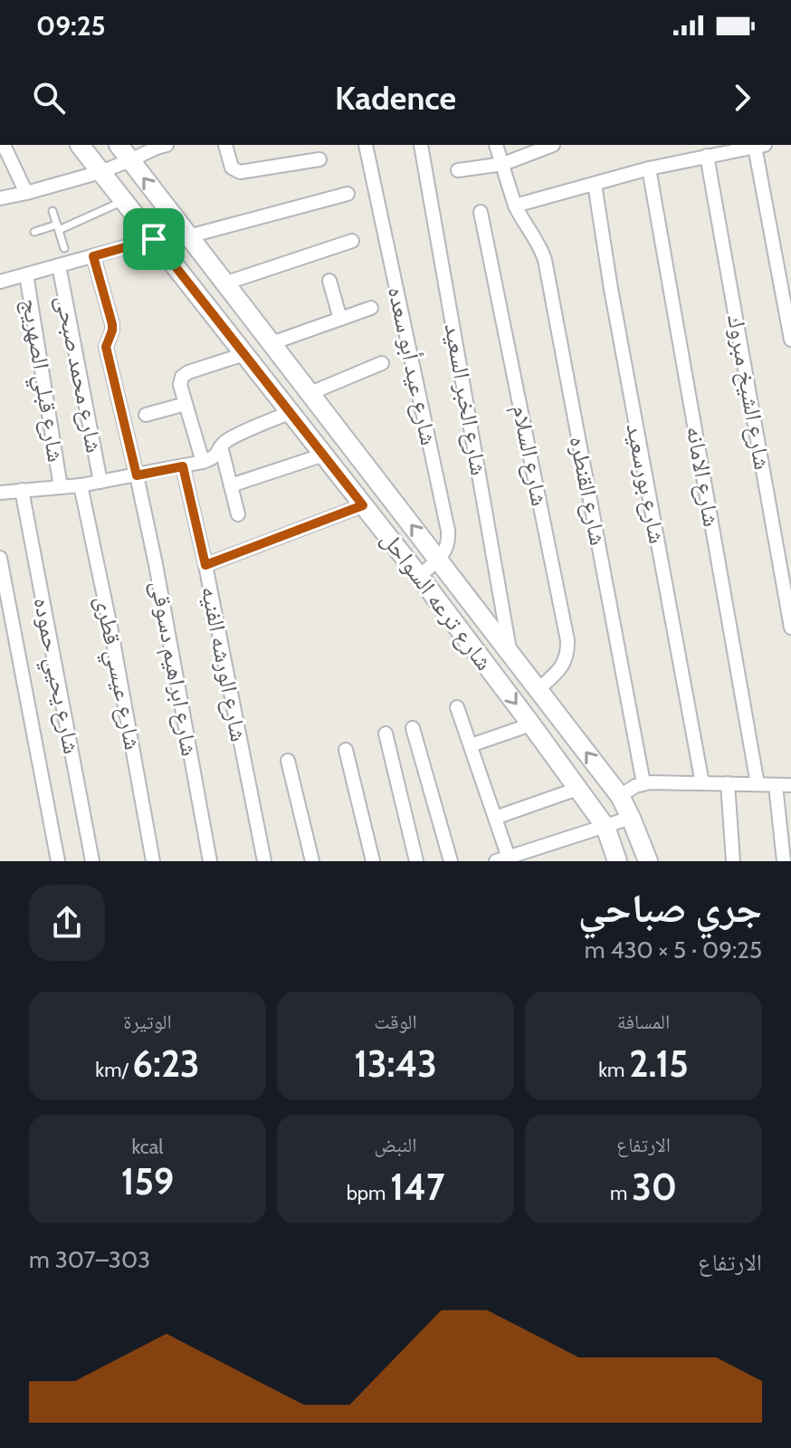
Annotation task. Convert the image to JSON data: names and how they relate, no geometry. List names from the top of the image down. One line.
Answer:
{"streets":{"main road":["شارع ترعه السواحل"],"street":["شارع عيد أبو سعده","شارع محمد صبحى","شارع قبلي الصهريج","شارع الشيخ مبروك","شارع الخبر السعيد","شارع السلام","شارع الامانه","شارع بورسعيد","شارع القنطره","شارع الورشه الفنيه","شارع ابراهيم دسوقى","شارع عيسي قطرى","شارع يحيي حموده"]},"crossings":[["شارع عيد أبو سعده","شارع ترعه السواحل"],["شارع محمد صبحى","شارع قبلي الصهريج"],["شارع قبلي الصهريج","شارع ترعه السواحل"],["شارع قبلي الصهريج","شارع ابراهيم دسوقى"],["شارع الخبر السعيد","شارع ترعه السواحل"],["شارع السلام","شارع ترعه السواحل"]],"page":{"status":"09:25","header":"Kadence","heading":["جري صباحي","09:25 · 5 × 430 m"],"stats":[["المسافة","2.15 km"],["الوقت","13:43"],["الوتيرة","6:23 /km"],["الارتفاع","30 m"],["النبض","147 bpm"],["kcal","159"]],"chart":["الارتفاع","303–307 m"]}}
